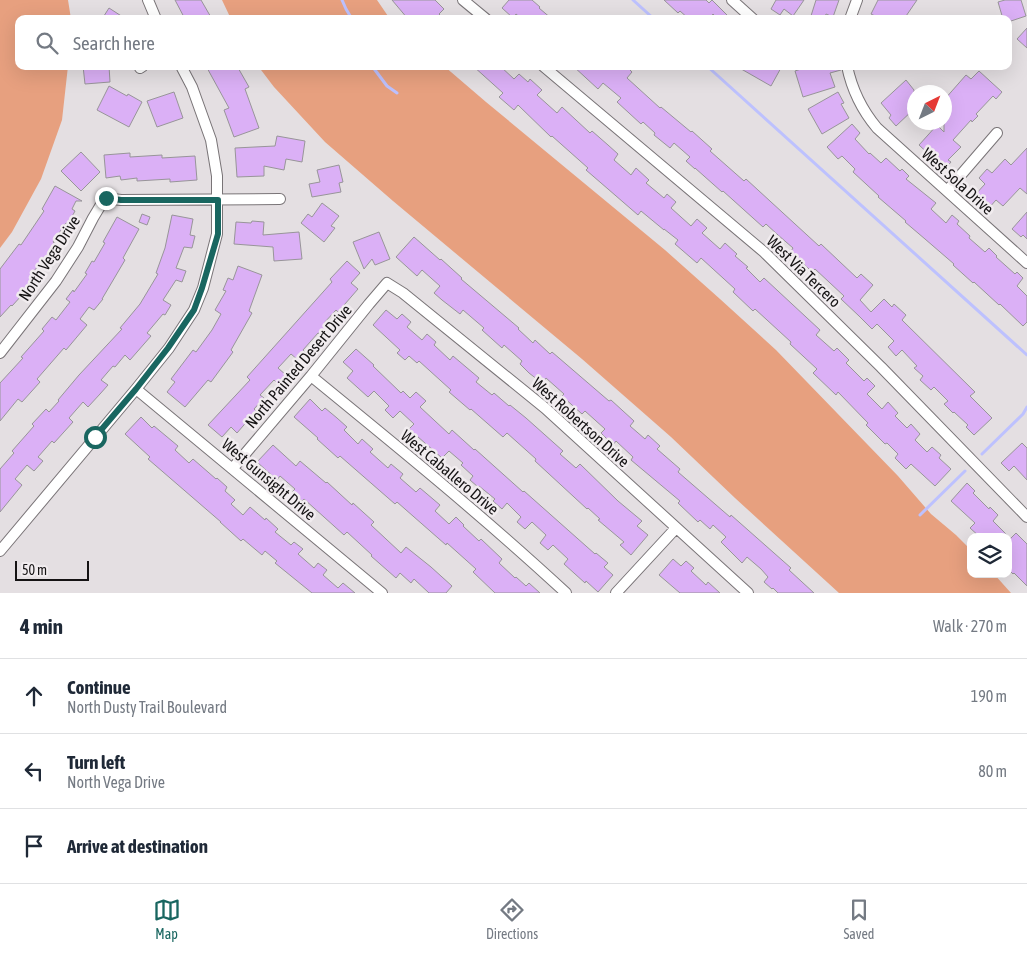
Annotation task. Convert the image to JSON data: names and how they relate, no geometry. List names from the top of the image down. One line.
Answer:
{"streets":{"street":["West Sola Drive","North Vega Drive","West Via Tercero","North Painted Desert Drive","West Robertson Drive","West Caballero Drive","West Gunsight Drive"]},"crossings":[["North Painted Desert Drive","West Robertson Drive"],["North Painted Desert Drive","West Caballero Drive"],["North Painted Desert Drive","West Gunsight Drive"]],"scale_bar":"50 m","north":"top right","page":{"search":"Search here","scale":"50 m","heading":["4 min","Walk · 270 m"],"list":[["Continue","North Dusty Trail Boulevard","190 m"],["Turn left","North Vega Drive","80 m"],"Arrive at destination"],"nav":["Map","Directions","Saved"]}}
